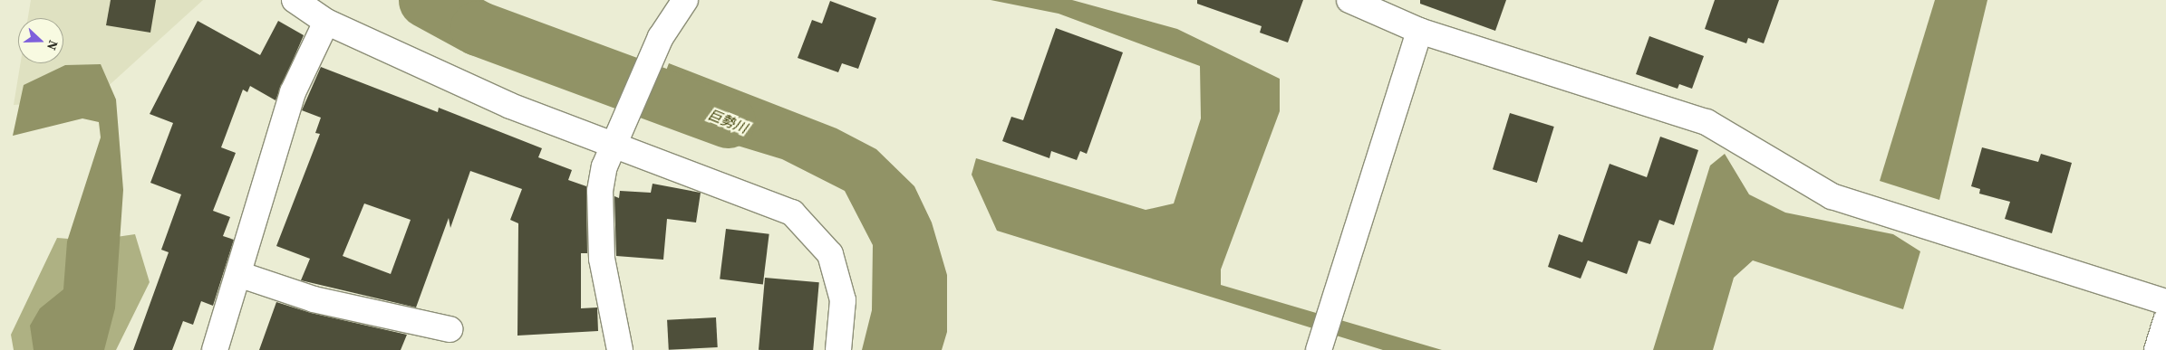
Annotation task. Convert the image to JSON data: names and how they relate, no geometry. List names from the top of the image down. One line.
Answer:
{"water":["巨勢川"],"north":"right"}
